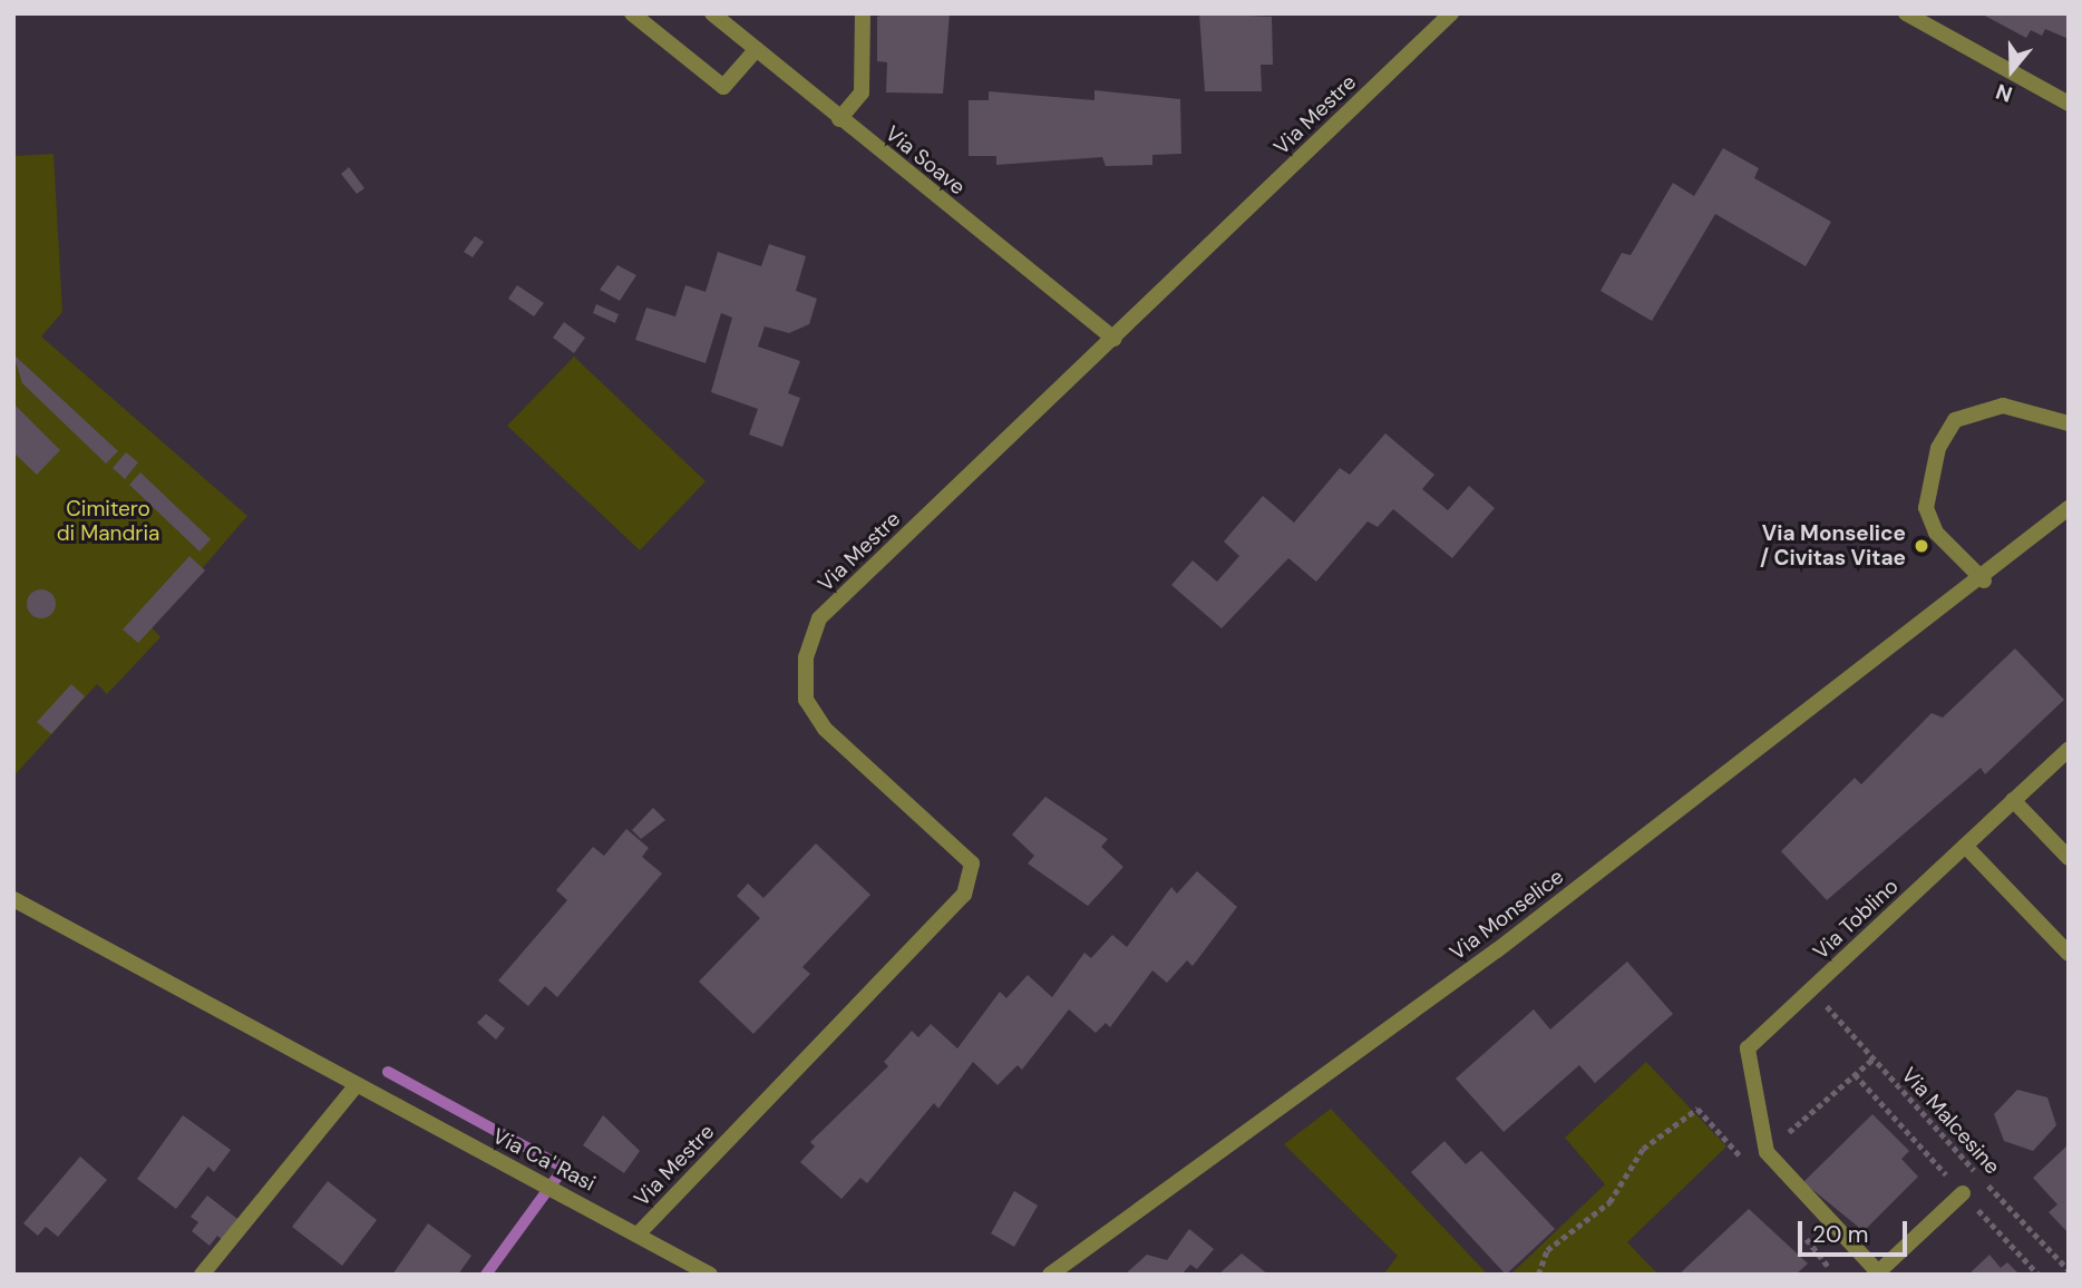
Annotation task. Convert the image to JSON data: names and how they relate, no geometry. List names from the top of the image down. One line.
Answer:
{"streets":{"street":["Via Mestre","Via Soave","Via Monselice","Via Toblino","Via Ca' Rasi"],"path":["Via Malcesine"]},"crossings":[["Via Mestre","Via Soave"],["Via Mestre","Via Ca' Rasi"],["Via Toblino","Via Malcesine"]],"parks":["Cimitero di Mandria"],"places":["Via Monselice / Civitas Vitae"],"scale_bar":"20 m","north":"bottom"}
